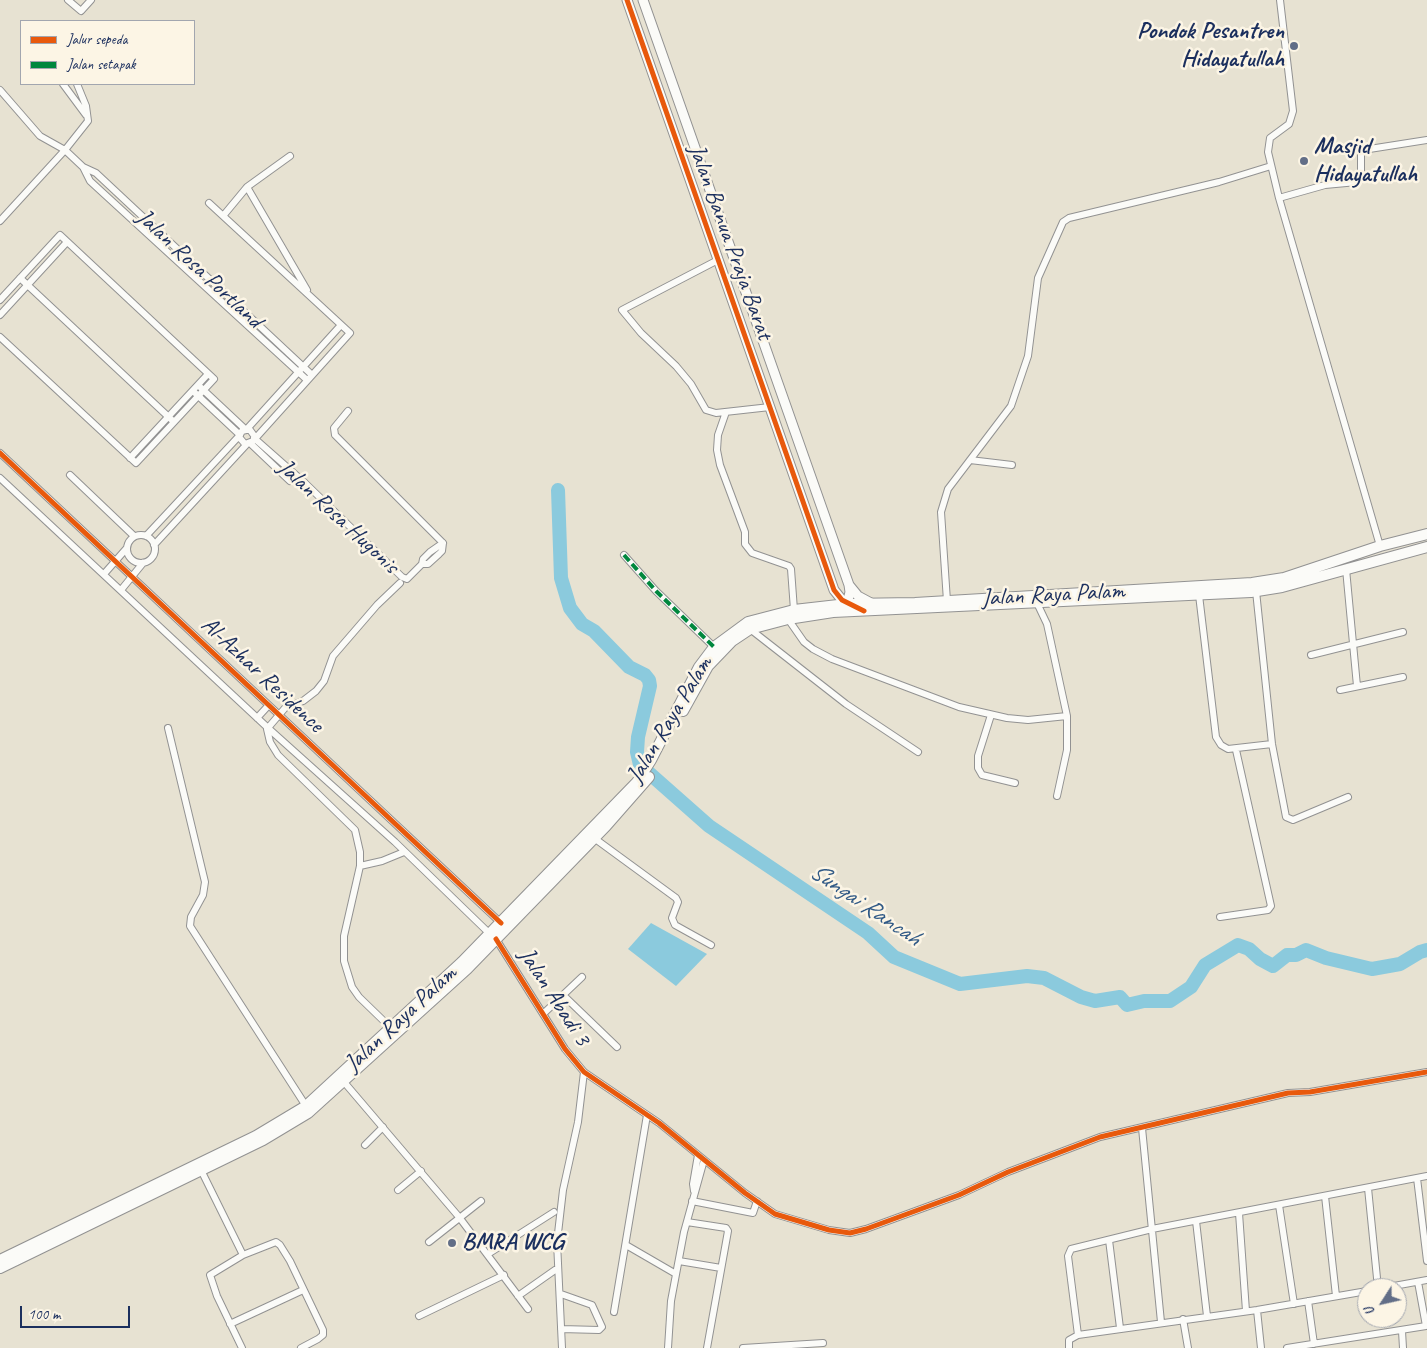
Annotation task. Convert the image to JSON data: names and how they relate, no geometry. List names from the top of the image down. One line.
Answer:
{"streets":{"main road":["Jalan Raya Palam"],"street":["Jalan Banua Praja Barat","Jalan Rosa Portland","Jalan Rosa Hugonis","Al-Azhar Residence","Jalan Abadi 3"]},"crossings":[["Jalan Banua Praja Barat","Jalan Raya Palam"],["Jalan Raya Palam","Al-Azhar Residence"],["Jalan Raya Palam","Jalan Abadi 3"],["Al-Azhar Residence","Jalan Abadi 3"]],"water":["Sungai Rancah"],"places":["Pondok Pesantren Hidayatullah","Masjid Hidayatullah","BMRA WCG"],"legend":["Jalur sepeda","Jalan setapak"],"scale_bar":"100 m","north":"bottom left"}
